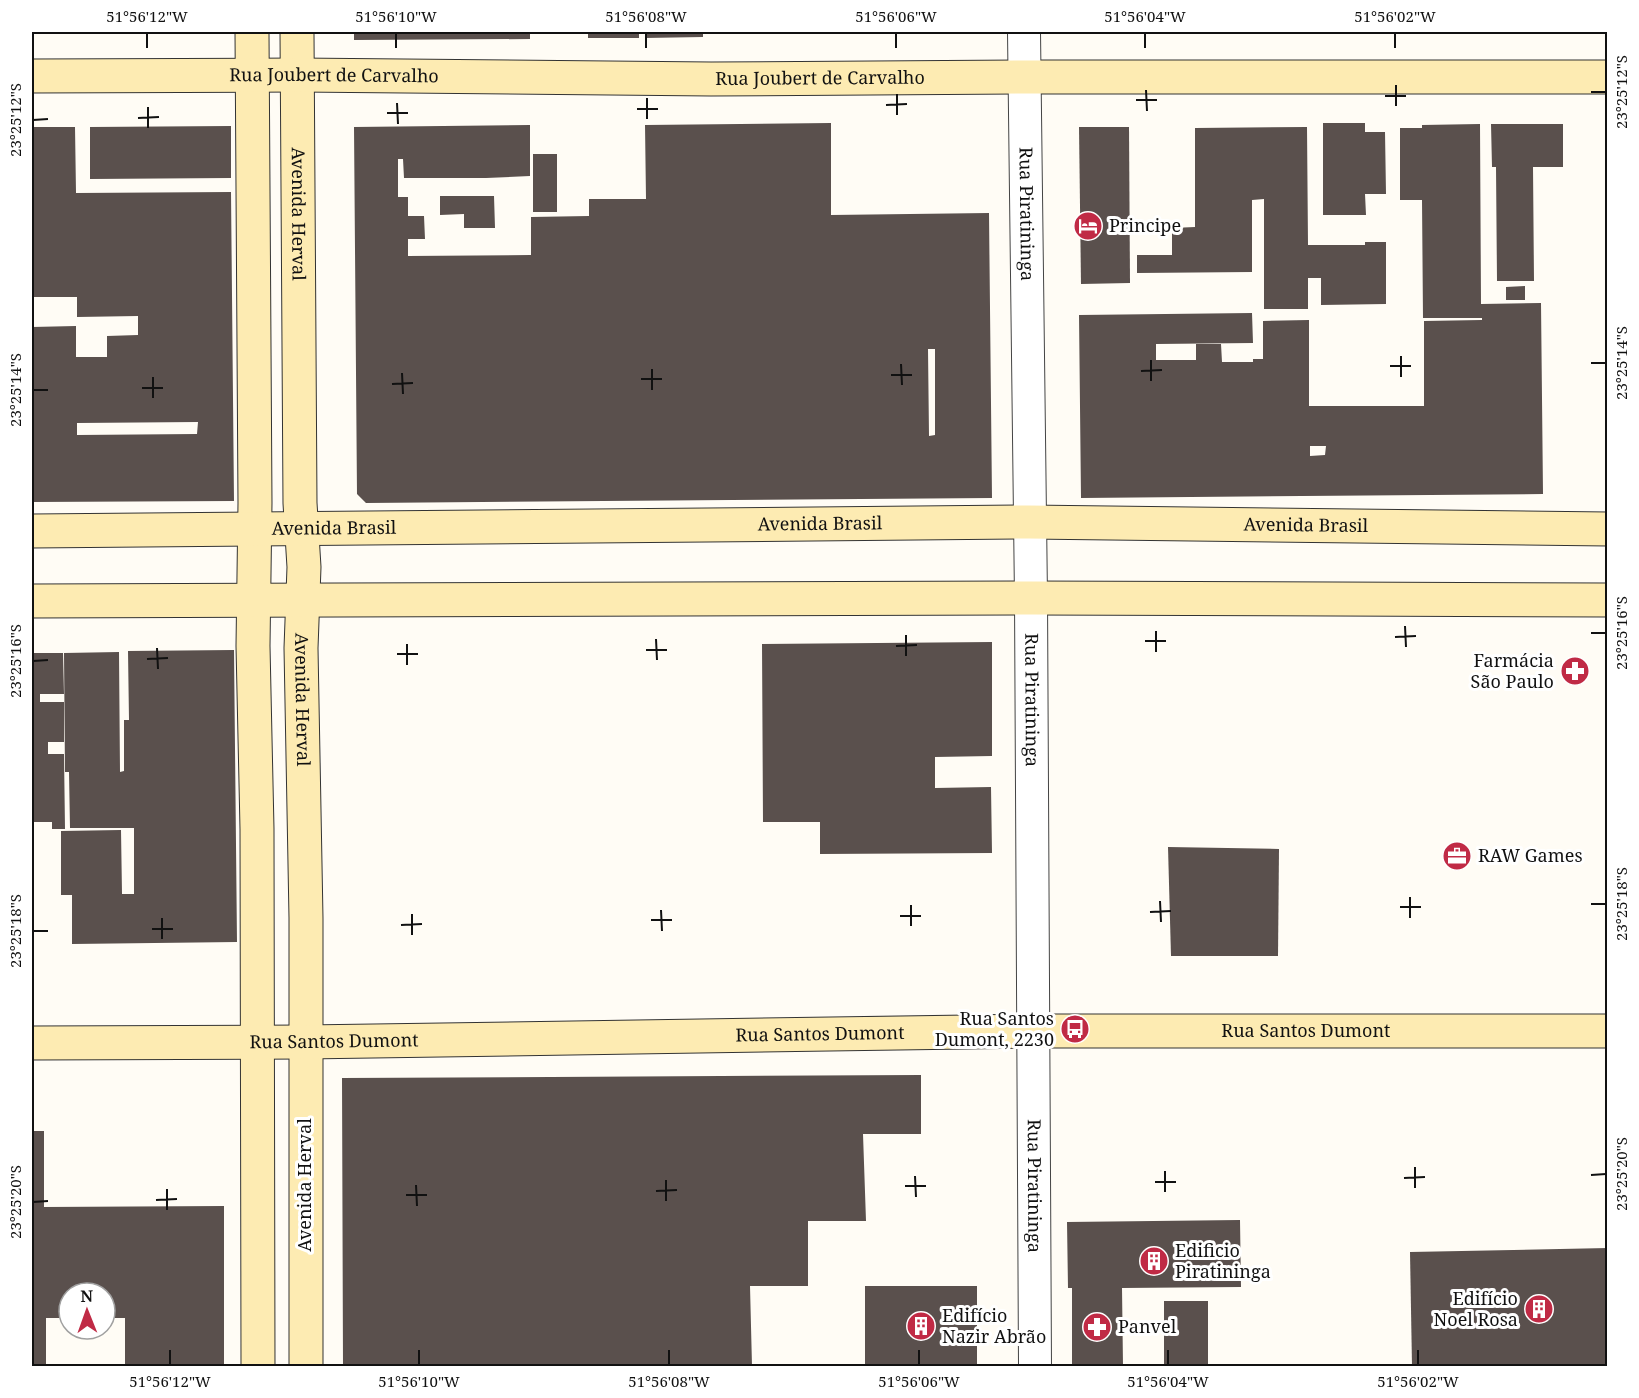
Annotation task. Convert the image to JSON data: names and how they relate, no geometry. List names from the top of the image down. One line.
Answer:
{"streets":{"main road":["Rua Joubert de Carvalho","Avenida Herval","Avenida Brasil","Rua Santos Dumont"],"street":["Rua Piratininga"]},"crossings":[["Rua Joubert de Carvalho","Avenida Herval"],["Rua Joubert de Carvalho","Rua Piratininga"],["Avenida Herval","Avenida Brasil"],["Avenida Herval","Rua Santos Dumont"],["Rua Piratininga","Avenida Brasil"],["Rua Piratininga","Rua Santos Dumont"]],"places":{"hotel":["Principe"],"pharmacy":["Farmácia São Paulo","Panvel"],"office":["RAW Games"],"bus stop":["Rua Santos Dumont, 2230"],"building":["Edificio Piratininga","Edifício Noel Rosa","Edifício Nazir Abrão"]},"north":"top","coordinates":["51°56'12\"W","51°56'10\"W","51°56'08\"W","51°56'06\"W","51°56'04\"W","51°56'02\"W","23°25'12\"S","23°25'14\"S","23°25'16\"S","23°25'18\"S","23°25'20\"S"]}
